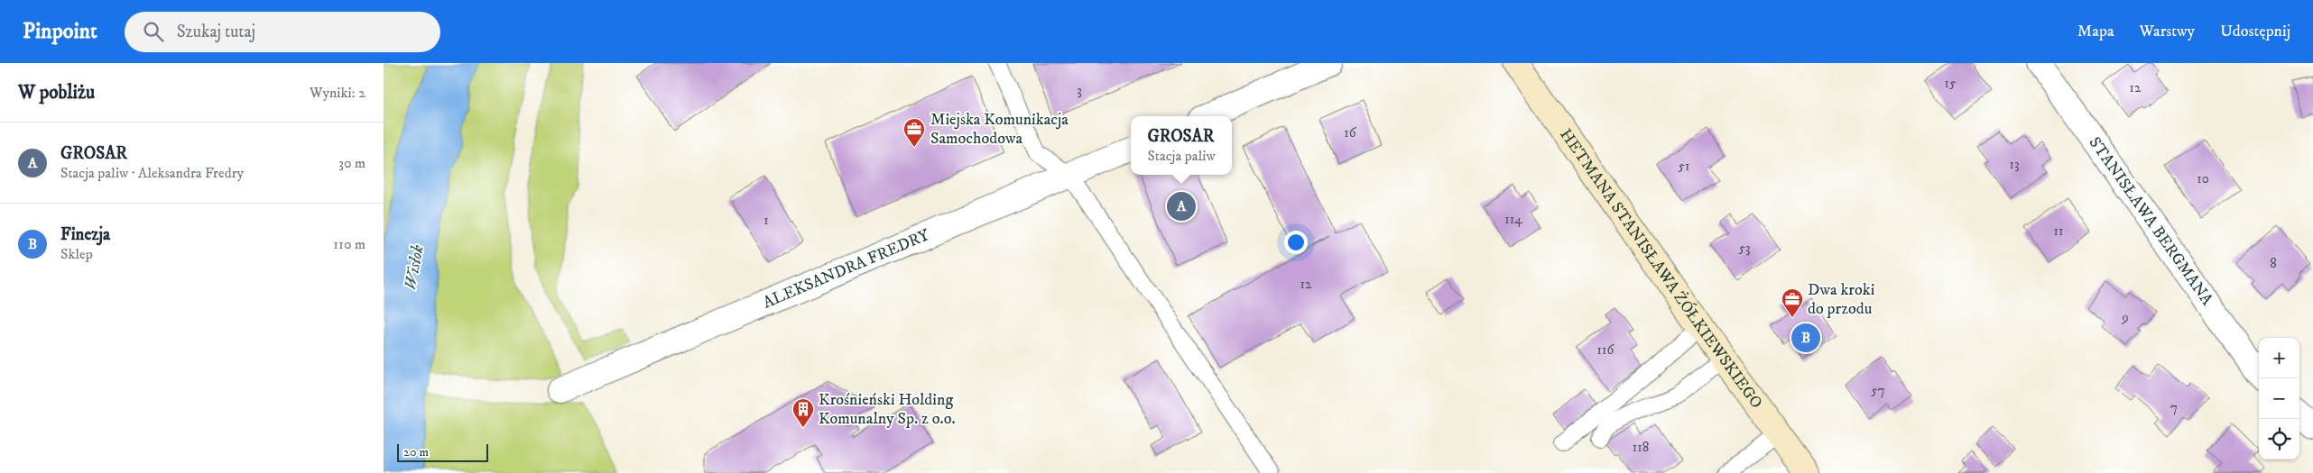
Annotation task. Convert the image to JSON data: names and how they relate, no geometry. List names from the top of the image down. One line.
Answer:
{"streets":{"street":["STANISŁAWA BERGMANA","HETMANA STANISŁAWA ŻÓŁKIEWSKIEGO","ALEKSANDRA FREDRY"]},"water":["Wisłok"],"places":{"office":["Miejska Komunikacja Samochodowa","Dwa kroki do przodu"],"building":["Krośnieński Holding Komunalny Sp. z o.o."]},"house_numbers":["15","12","3","16","13","51","10","114","1","11","53","8","12","9","116","57","7","118"],"scale_bar":"20 m","page":{"header":"Pinpoint","search":"Szukaj tutaj","nav":["Mapa","Warstwy","Udostępnij"],"heading":["W pobliżu","Wyniki: 2"],"popup":["GROSAR","Stacja paliw"],"list":[{"mark":"A","name":"GROSAR","note":"Stacja paliw · Aleksandra Fredry","value":"30 m"},{"mark":"B","name":"Finezja","note":"Sklep","value":"110 m"}],"pins":["A","B"],"map_buttons":["+","−"],"scale":"20 m"}}
